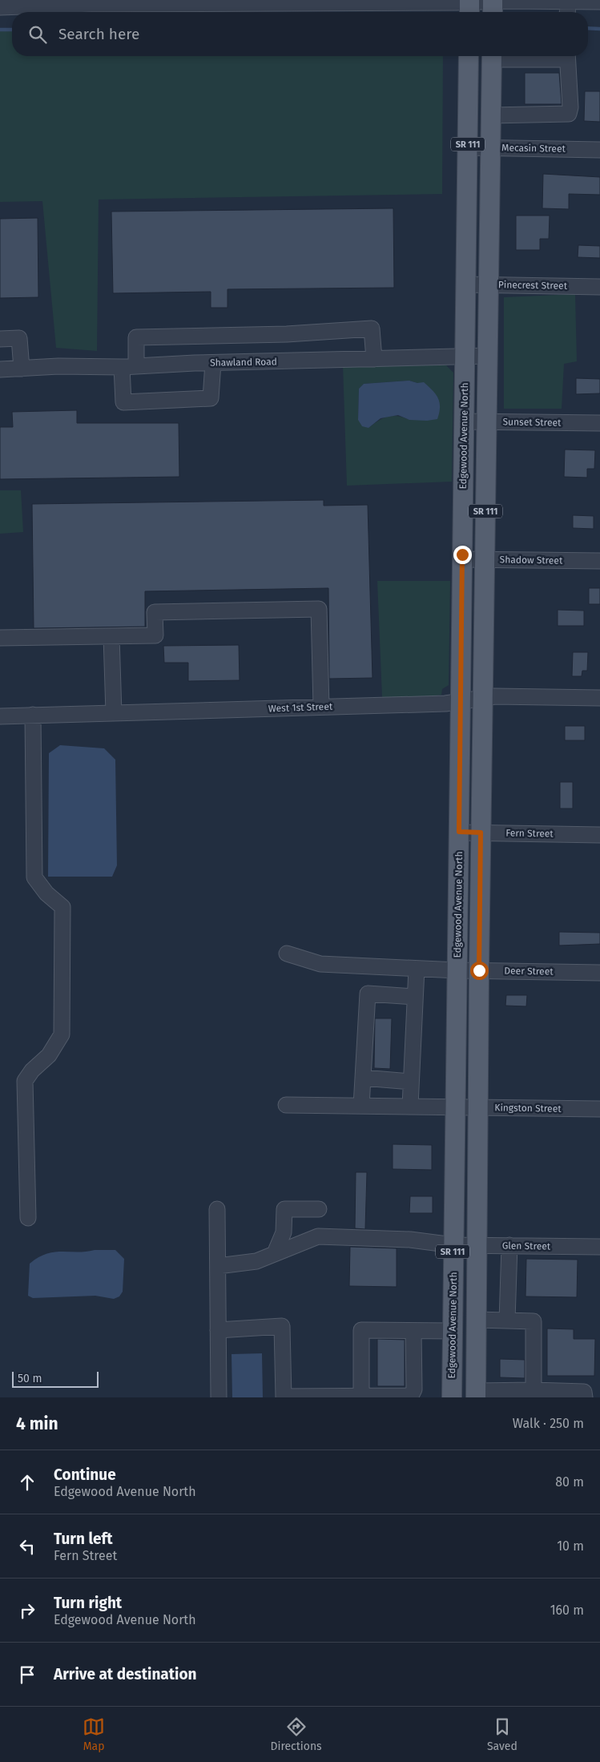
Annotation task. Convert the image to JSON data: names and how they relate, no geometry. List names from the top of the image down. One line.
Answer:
{"streets":{"main road":["SR 111","Edgewood Avenue North"],"street":["Mecasin Street","Pinecrest Street","Shawland Road","Sunset Street","Shadow Street","West 1st Street","Fern Street","Deer Street","Kingston Street","Glen Street"]},"crossings":[["SR 111","Mecasin Street"],["SR 111","Pinecrest Street"],["SR 111","Shawland Road"],["SR 111","Sunset Street"],["SR 111","Shadow Street"],["SR 111","West 1st Street"],["SR 111","Fern Street"],["SR 111","Deer Street"],["SR 111","Kingston Street"],["SR 111","Glen Street"],["Mecasin Street","Edgewood Avenue North"],["Pinecrest Street","Edgewood Avenue North"],["Shawland Road","Edgewood Avenue North"],["Sunset Street","Edgewood Avenue North"],["Edgewood Avenue North","Shadow Street"],["Edgewood Avenue North","West 1st Street"],["Edgewood Avenue North","Fern Street"],["Edgewood Avenue North","Deer Street"],["Edgewood Avenue North","Kingston Street"],["Edgewood Avenue North","Glen Street"]],"scale_bar":"50 m","page":{"search":"Search here","scale":"50 m","heading":["4 min","Walk · 250 m"],"list":[["Continue","Edgewood Avenue North","80 m"],["Turn left","Fern Street","10 m"],["Turn right","Edgewood Avenue North","160 m"],"Arrive at destination"],"nav":["Map","Directions","Saved"]}}
